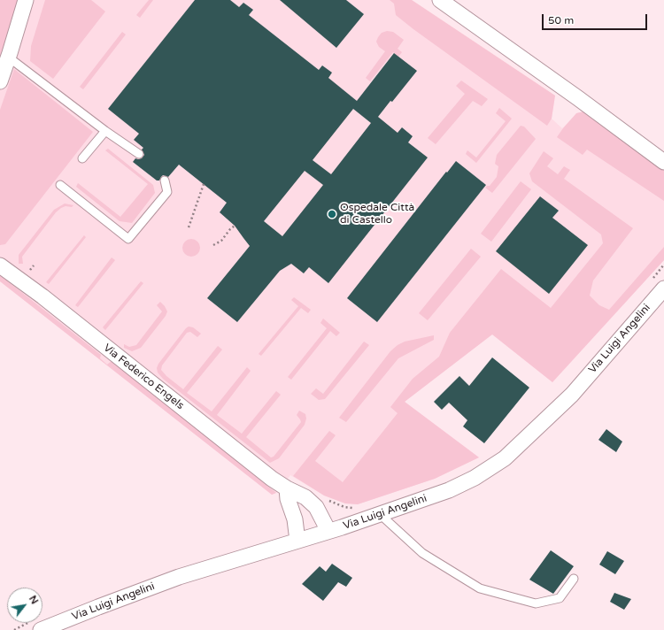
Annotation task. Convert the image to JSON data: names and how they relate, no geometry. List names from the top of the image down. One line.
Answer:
{"streets":{"street":["Via Luigi Angelini","Via Federico Engels"]},"crossings":[["Via Luigi Angelini","Via Federico Engels"]],"places":["Ospedale Città di Castello"],"scale_bar":"50 m","north":"top right"}
